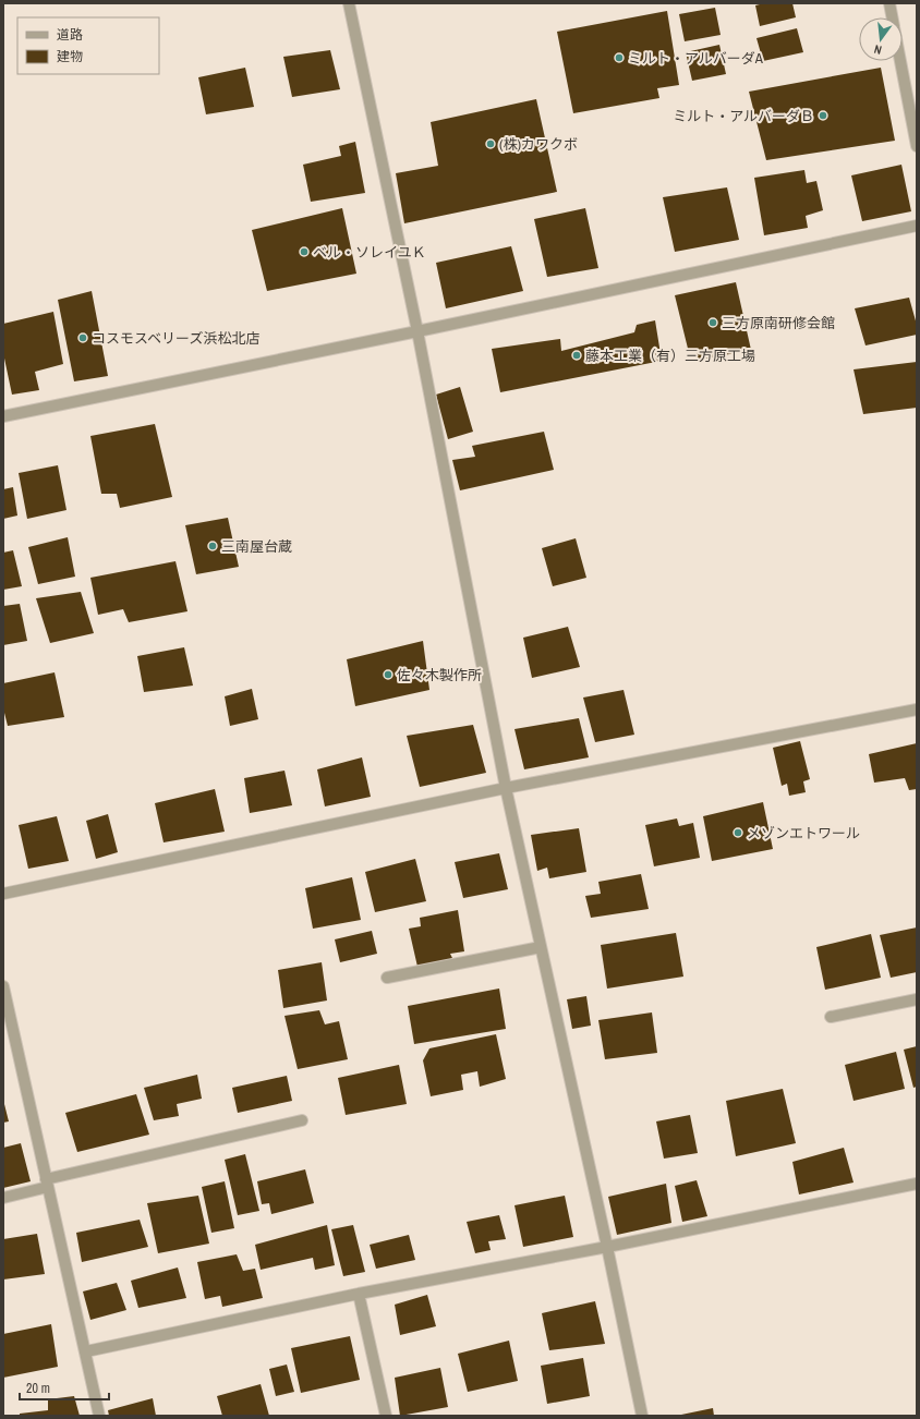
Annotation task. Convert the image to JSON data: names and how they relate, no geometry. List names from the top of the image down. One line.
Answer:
{"places":["ミルト・アルバーダA","ミルト・アルバーダＢ","(株)カワクボ","ベル・ソレイユＫ","三方原南研修会館","コスモスベリーズ浜松北店","藤本工業（有）三方原工場","三南屋台蔵","佐々木製作所","メゾンエトワール"],"legend":["道路","建物"],"scale_bar":"20 m","north":"bottom"}
